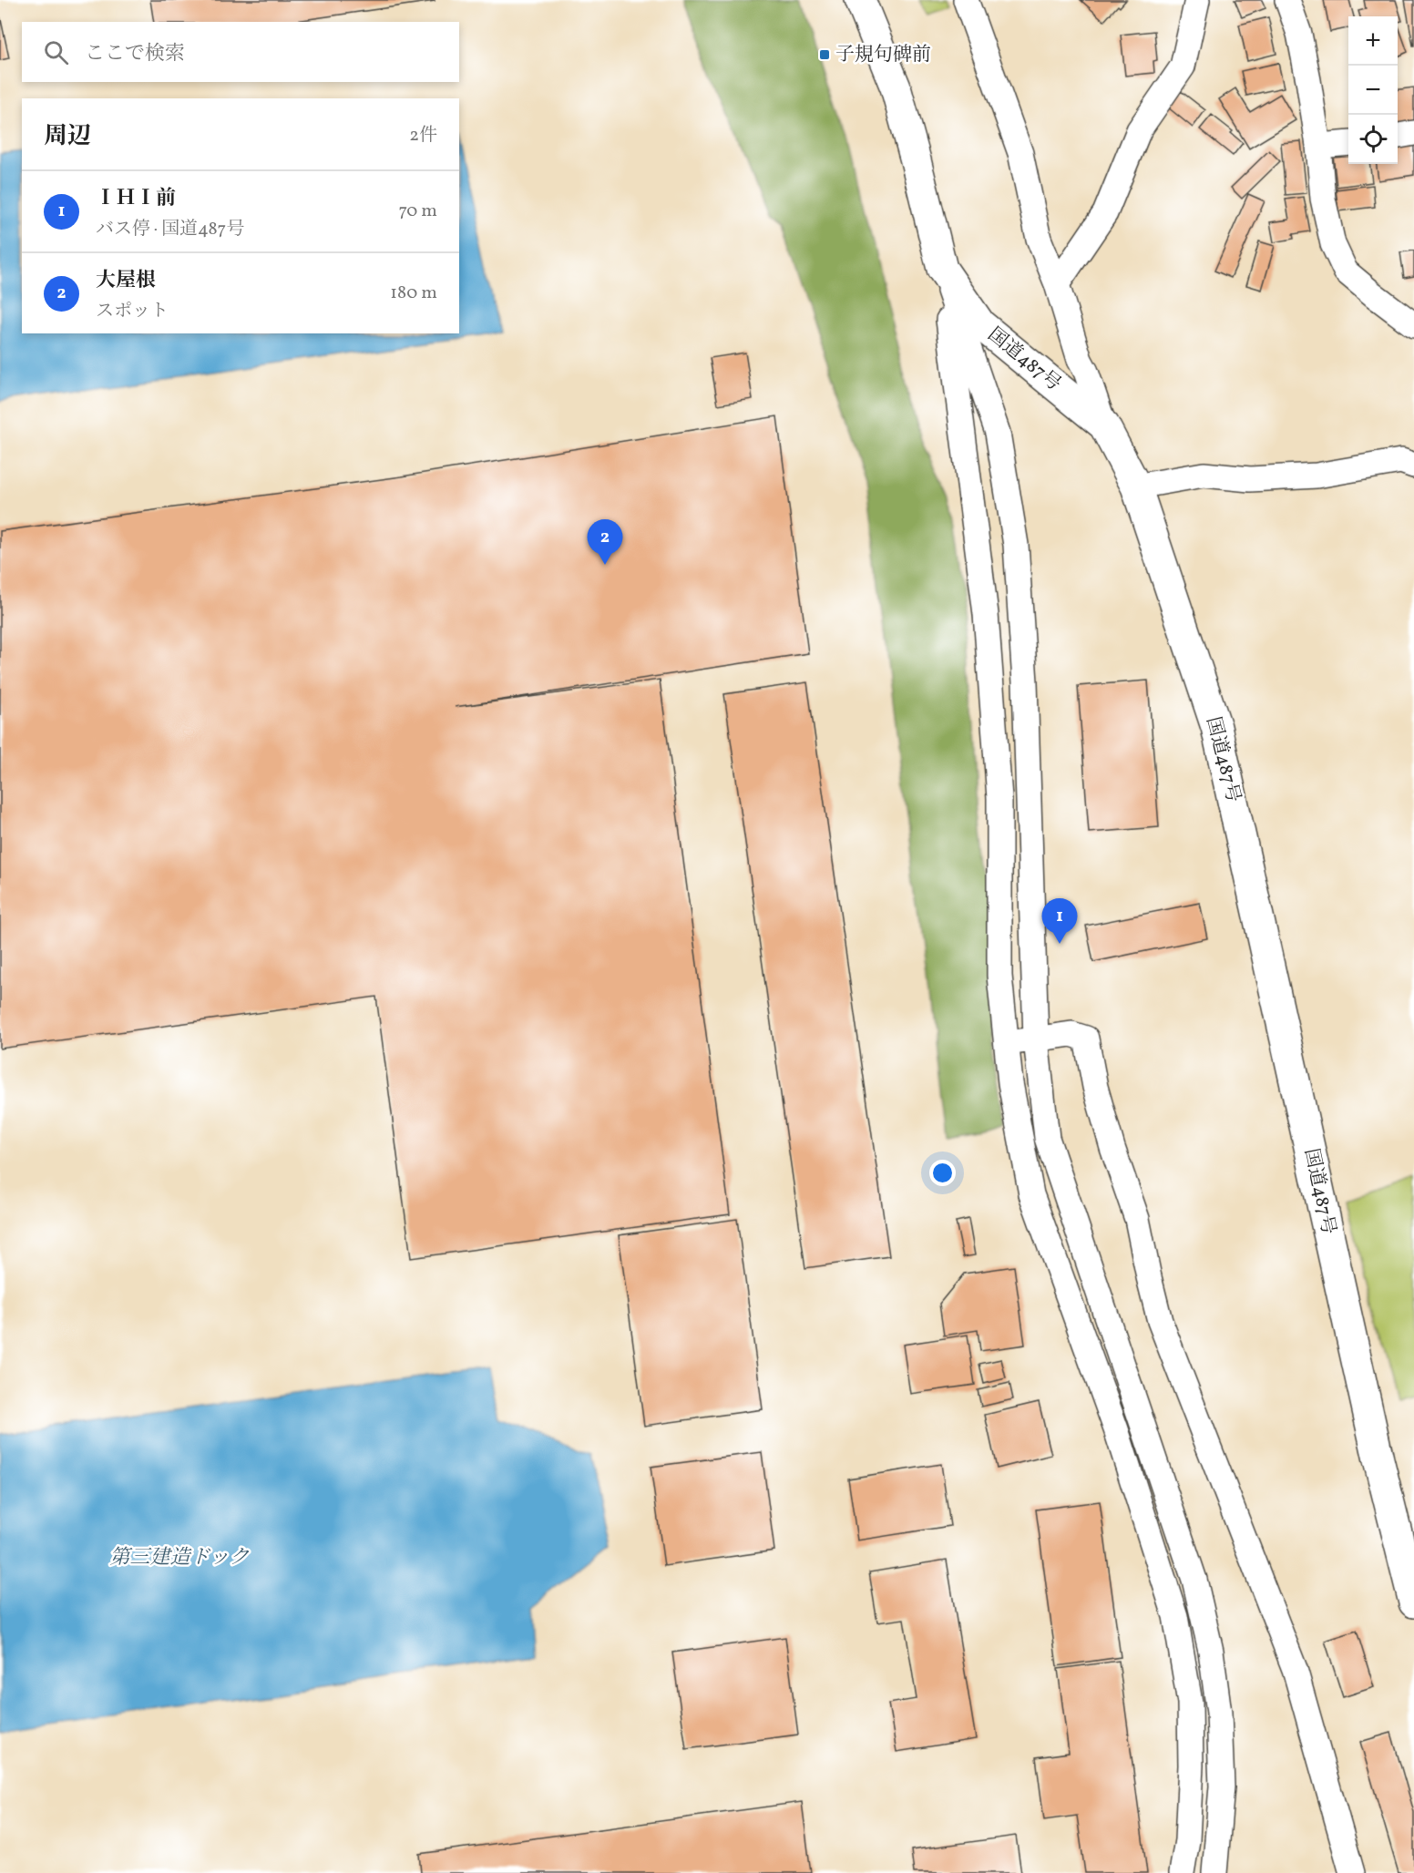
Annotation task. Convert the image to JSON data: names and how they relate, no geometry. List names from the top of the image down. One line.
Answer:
{"streets":{"highway":["国道487号"]},"water":["第三建造ドック"],"places":{"transit":["子規句碑前"]},"page":{"map_buttons":["+","−"],"search":"ここで検索","heading":["周辺","2件"],"list":[{"mark":"1","name":"ＩＨＩ前","note":"バス停 · 国道487号","value":"70 m"},{"mark":"2","name":"大屋根","note":"スポット","value":"180 m"}],"pins":["2","1"]}}
